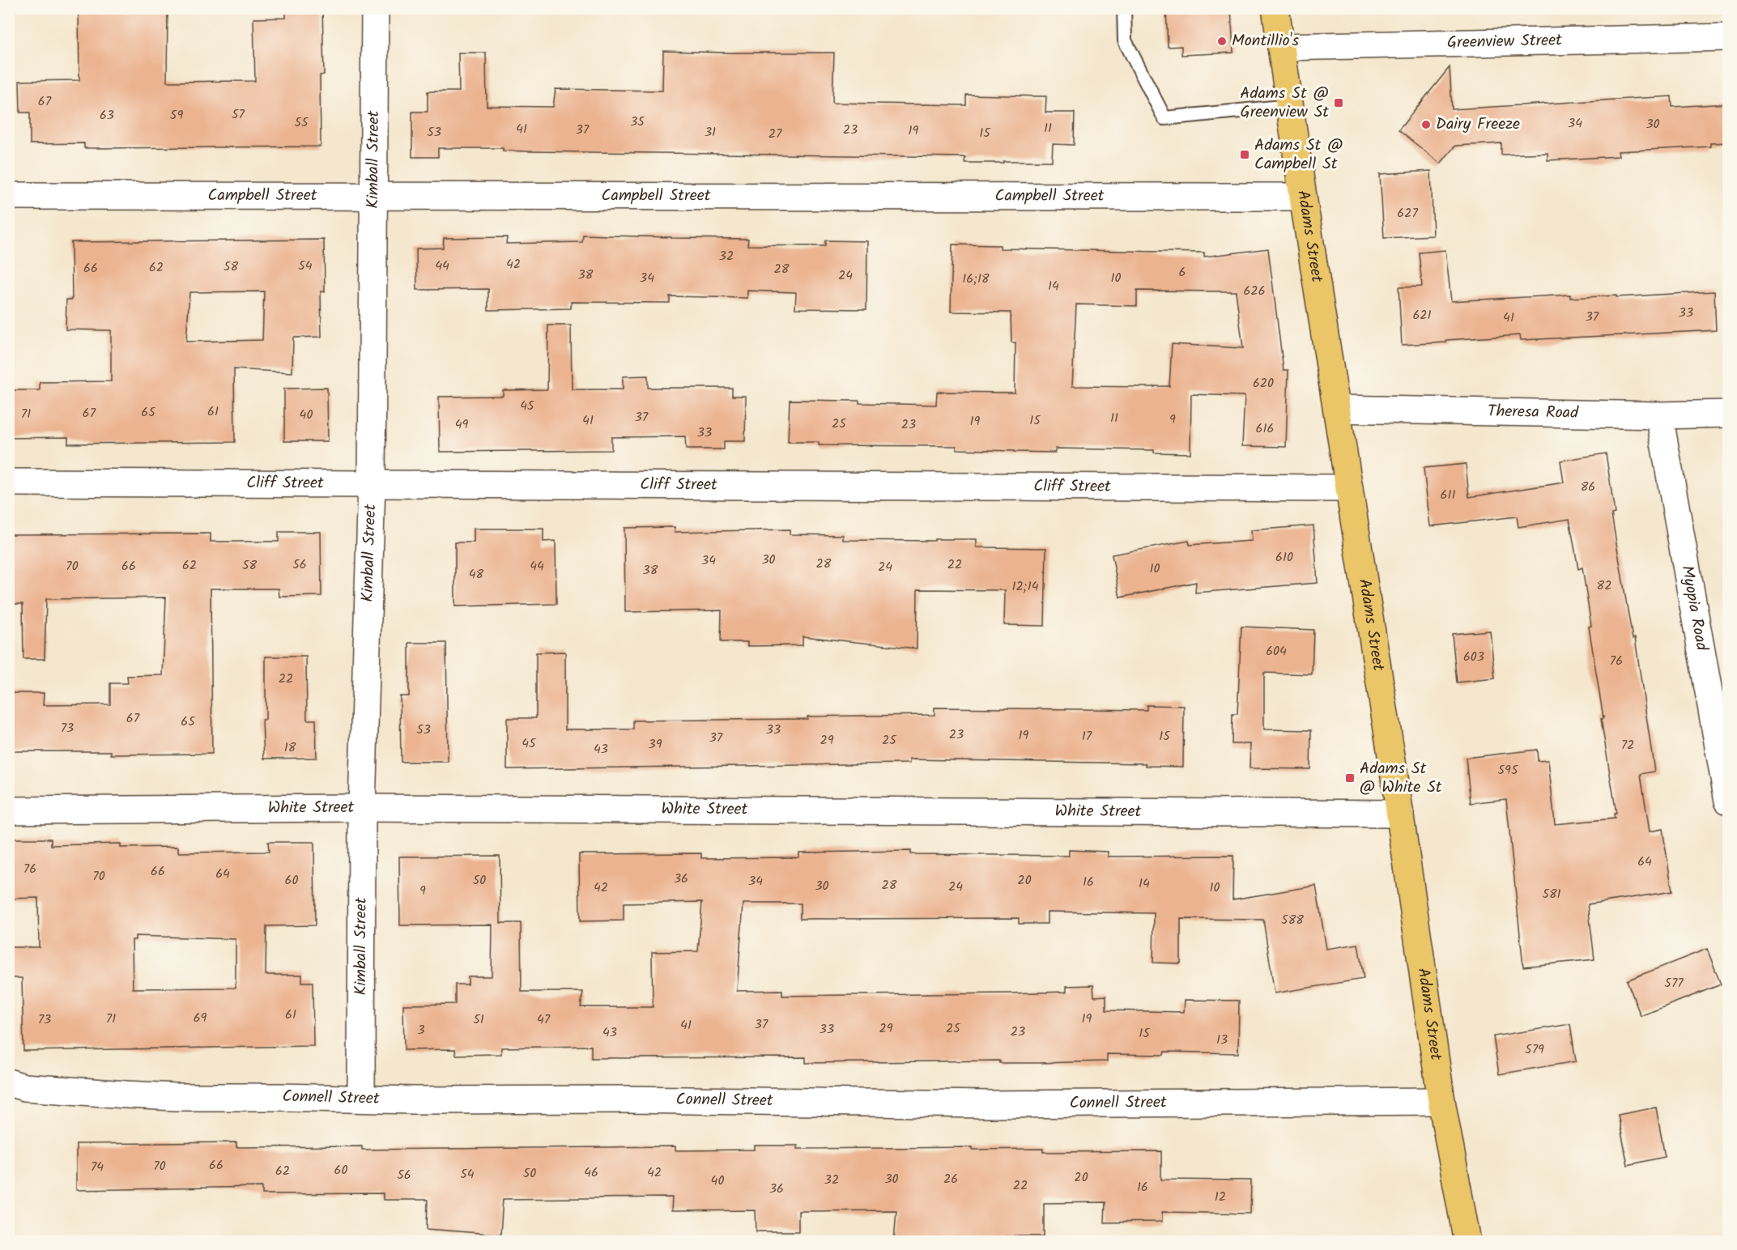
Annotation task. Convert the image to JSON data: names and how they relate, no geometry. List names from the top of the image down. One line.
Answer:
{"streets":{"main road":["Adams Street"],"street":["Greenview Street","Kimball Street","Campbell Street","Theresa Road","Cliff Street","Myopia Road","White Street","Connell Street"]},"crossings":[["Greenview Street","Adams Street"],["Kimball Street","Campbell Street"],["Kimball Street","Cliff Street"],["Kimball Street","White Street"],["Kimball Street","Connell Street"],["Campbell Street","Adams Street"],["Adams Street","Theresa Road"],["Adams Street","Cliff Street"],["Adams Street","White Street"],["Adams Street","Connell Street"],["Theresa Road","Myopia Road"]],"places":{"other":["Montillio's","Dairy Freeze"],"transit":["Adams St @ Greenview St","Adams St @ Campbell St","Adams St @ White St"]},"house_numbers":["67","57","63","59","35","55","34","30","11","41","37","23","19","53","31","15","27","627","32","42","54","44","58","62","66","28","6","38","24","34","10","16;18","14","626","33","621","37","41","620","45","61","65","67","71","40","37","11","9","41","15","19","25","49","23","616","33","86","611","610","30","34","28","56","22","62","58","70","66","44","24","10","38","48","82","12;14","604","603","76","22","67","65","73","53","33","23","19","17","15","37","29","25","45","39","72","18","43","595","64","76","66","64","70","36","60","50","20","34","16","14","28","30","24","42","10","9","581","588","577","61","69","71","19","73","51","47","37","41","29","25","33","3","23","43","15","13","579","66","70","74","60","62","46","42","50","54","56","20","30","26","32","40","22","16","36","12"]}
